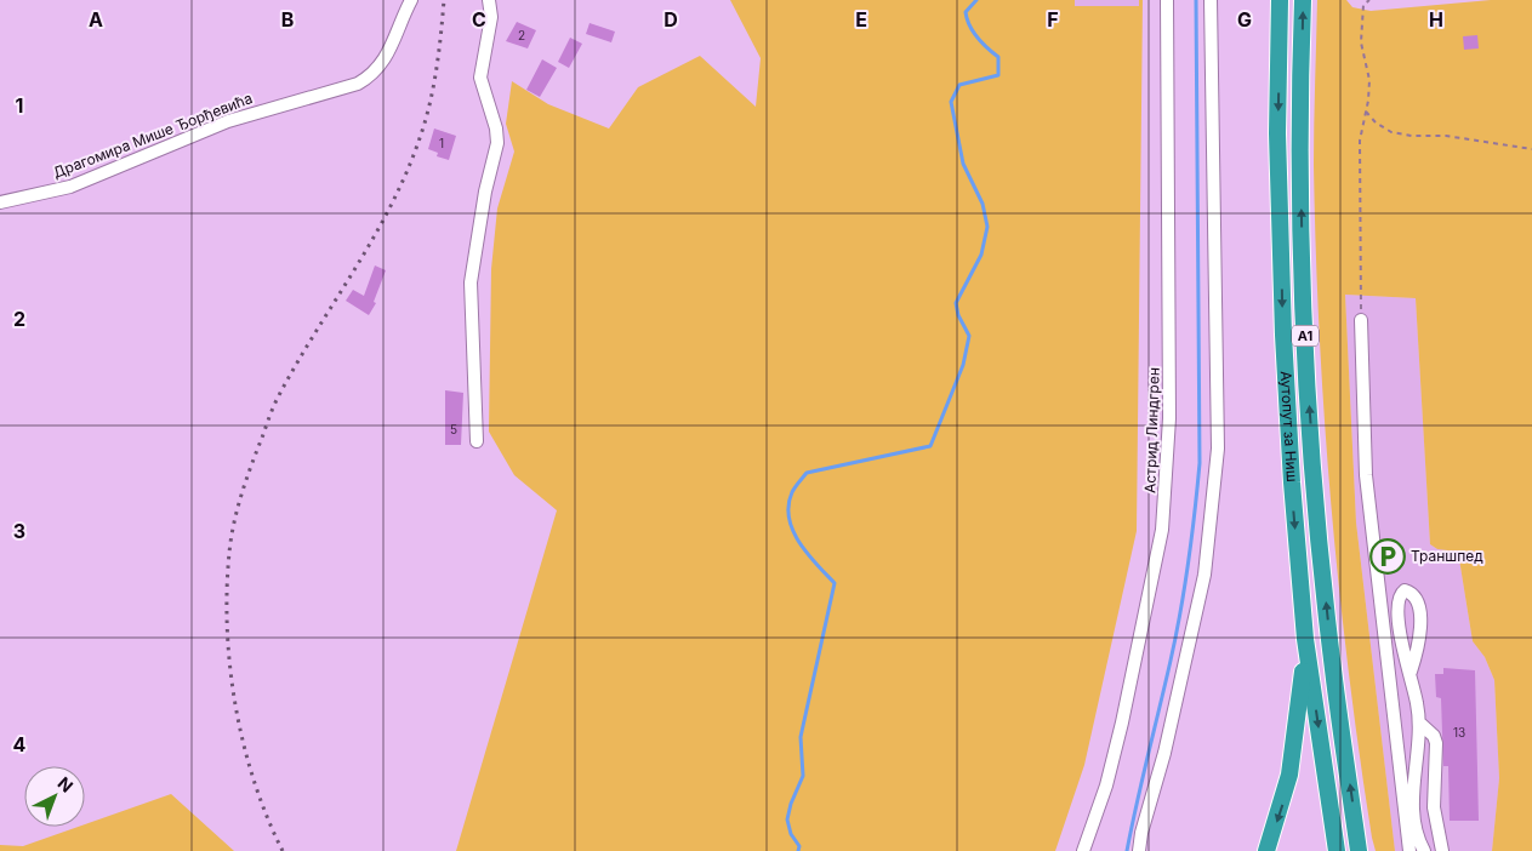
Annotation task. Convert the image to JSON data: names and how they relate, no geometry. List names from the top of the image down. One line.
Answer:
{"streets":{"highway":["A1","Аутопут за Ниш"],"street":["Драгомира Мише Ђорђевића","Астрид Линдгрен"]},"places":{"parking":["Траншпед"]},"house_numbers":["2","1","5","13"],"north":"top right","grid":{"columns":["A","B","C","D","E","F","G","H"],"rows":["1","2","3","4"]}}
